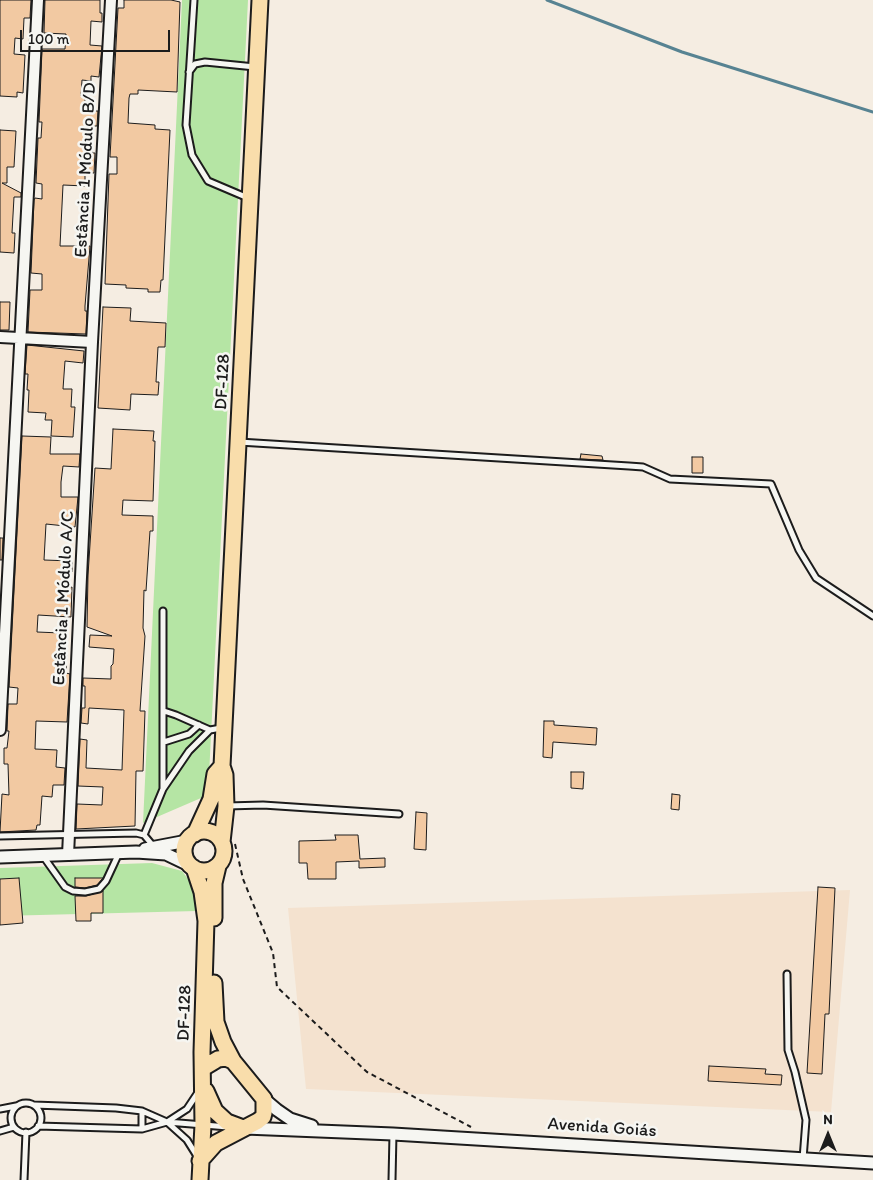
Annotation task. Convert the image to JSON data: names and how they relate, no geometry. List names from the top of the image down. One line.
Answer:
{"streets":{"main road":["DF-128"],"street":["Estância 1 Módulo B/D","Estância 1 Módulo A/C","Avenida Goiás"]},"crossings":[["Estância 1 Módulo B/D","Estância 1 Módulo A/C"],["DF-128","Avenida Goiás"]],"scale_bar":"100 m","north":"top"}
